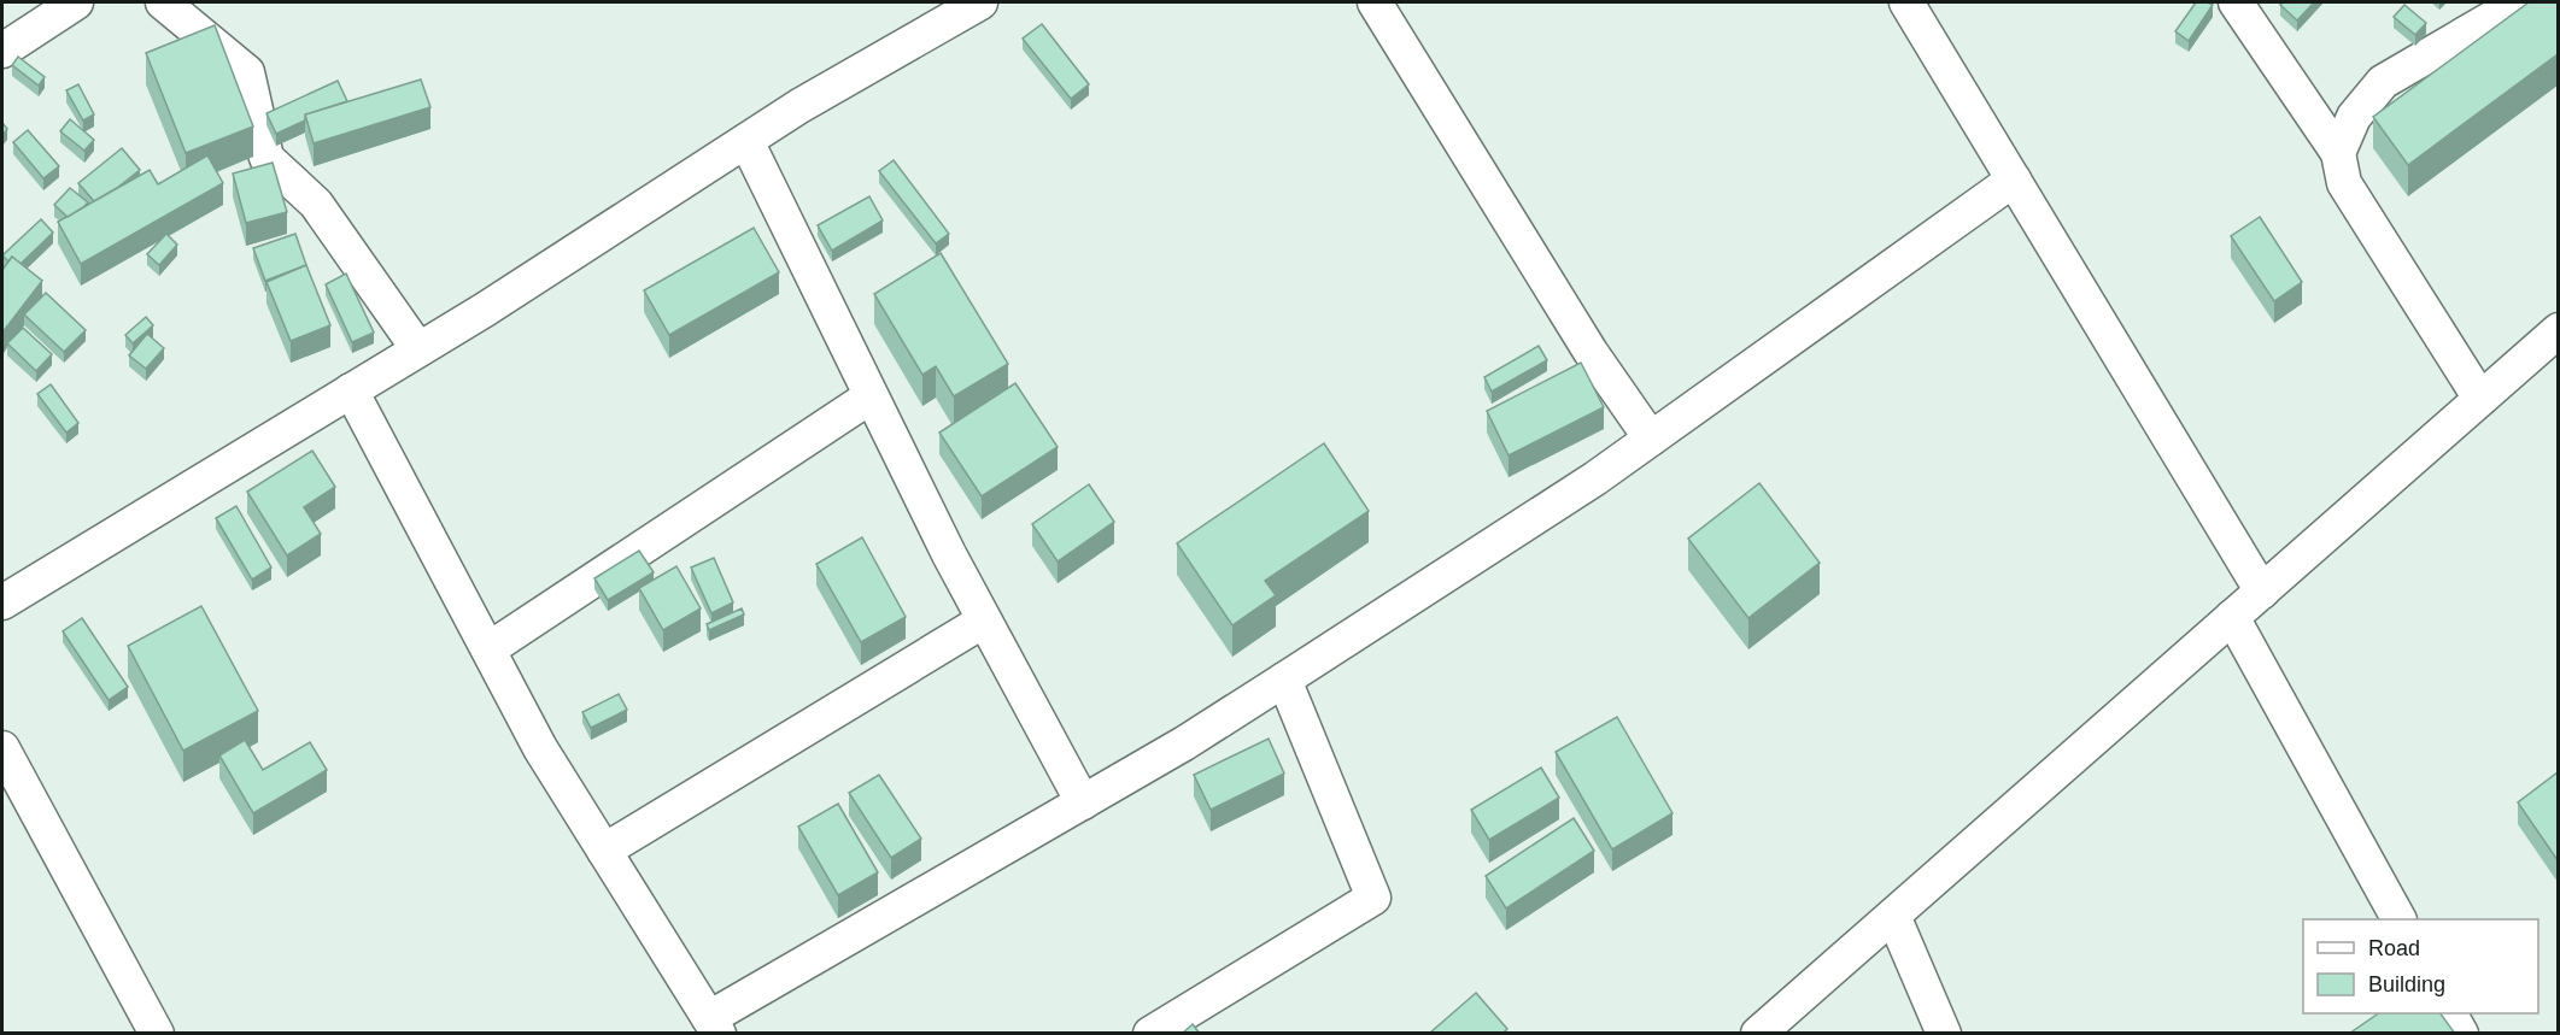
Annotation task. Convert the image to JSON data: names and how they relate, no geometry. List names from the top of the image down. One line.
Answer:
{"legend":["Road","Building"]}
